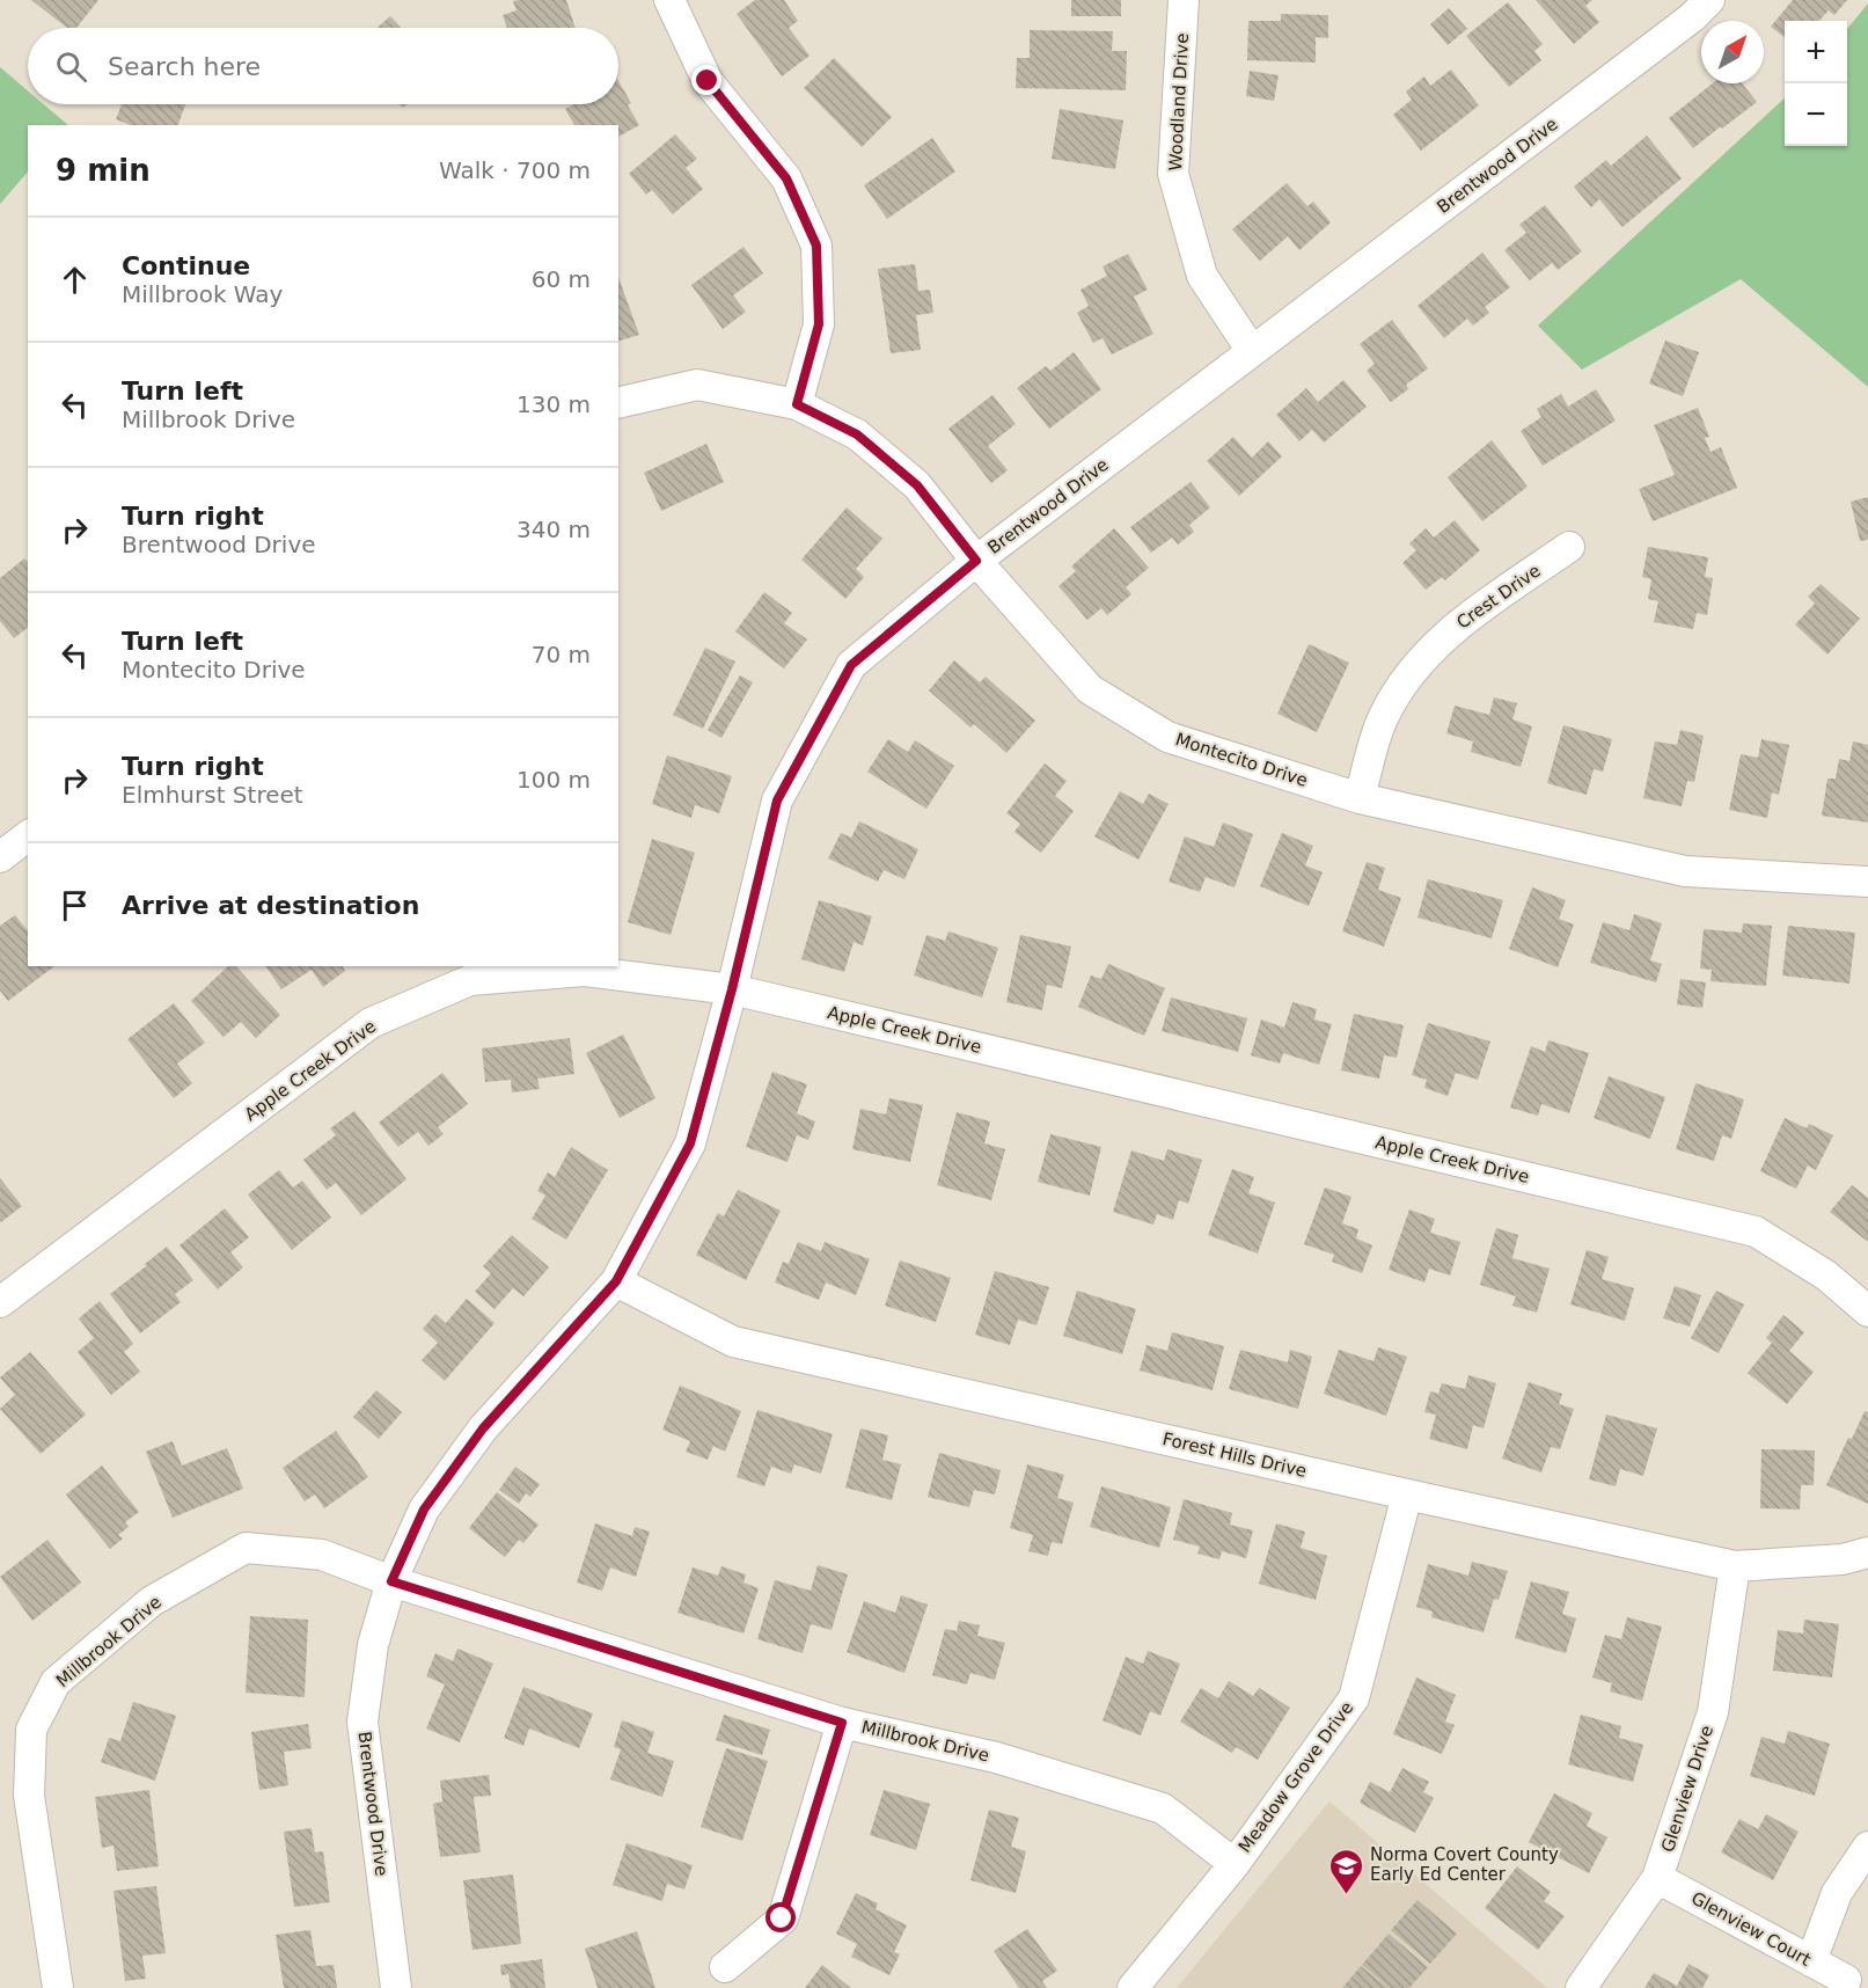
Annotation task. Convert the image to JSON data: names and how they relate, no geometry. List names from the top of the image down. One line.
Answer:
{"streets":{"street":["Woodland Drive","Brentwood Drive","Crest Drive","Montecito Drive","Apple Creek Drive","Forest Hills Drive","Millbrook Drive","Meadow Grove Drive","Glenview Drive","Glenview Court"]},"crossings":[["Woodland Drive","Brentwood Drive"],["Brentwood Drive","Montecito Drive"],["Brentwood Drive","Apple Creek Drive"],["Brentwood Drive","Forest Hills Drive"],["Brentwood Drive","Millbrook Drive"],["Crest Drive","Montecito Drive"],["Forest Hills Drive","Meadow Grove Drive"],["Forest Hills Drive","Glenview Drive"],["Millbrook Drive","Meadow Grove Drive"],["Glenview Drive","Glenview Court"]],"places":{"school or university":["Norma Covert County Early Ed Center"]},"north":"top right","page":{"map_buttons":["+","−"],"search":"Search here","heading":["9 min","Walk · 700 m"],"list":[["Continue","Millbrook Way","60 m"],["Turn left","Millbrook Drive","130 m"],["Turn right","Brentwood Drive","340 m"],["Turn left","Montecito Drive","70 m"],["Turn right","Elmhurst Street","100 m"],"Arrive at destination"]}}
